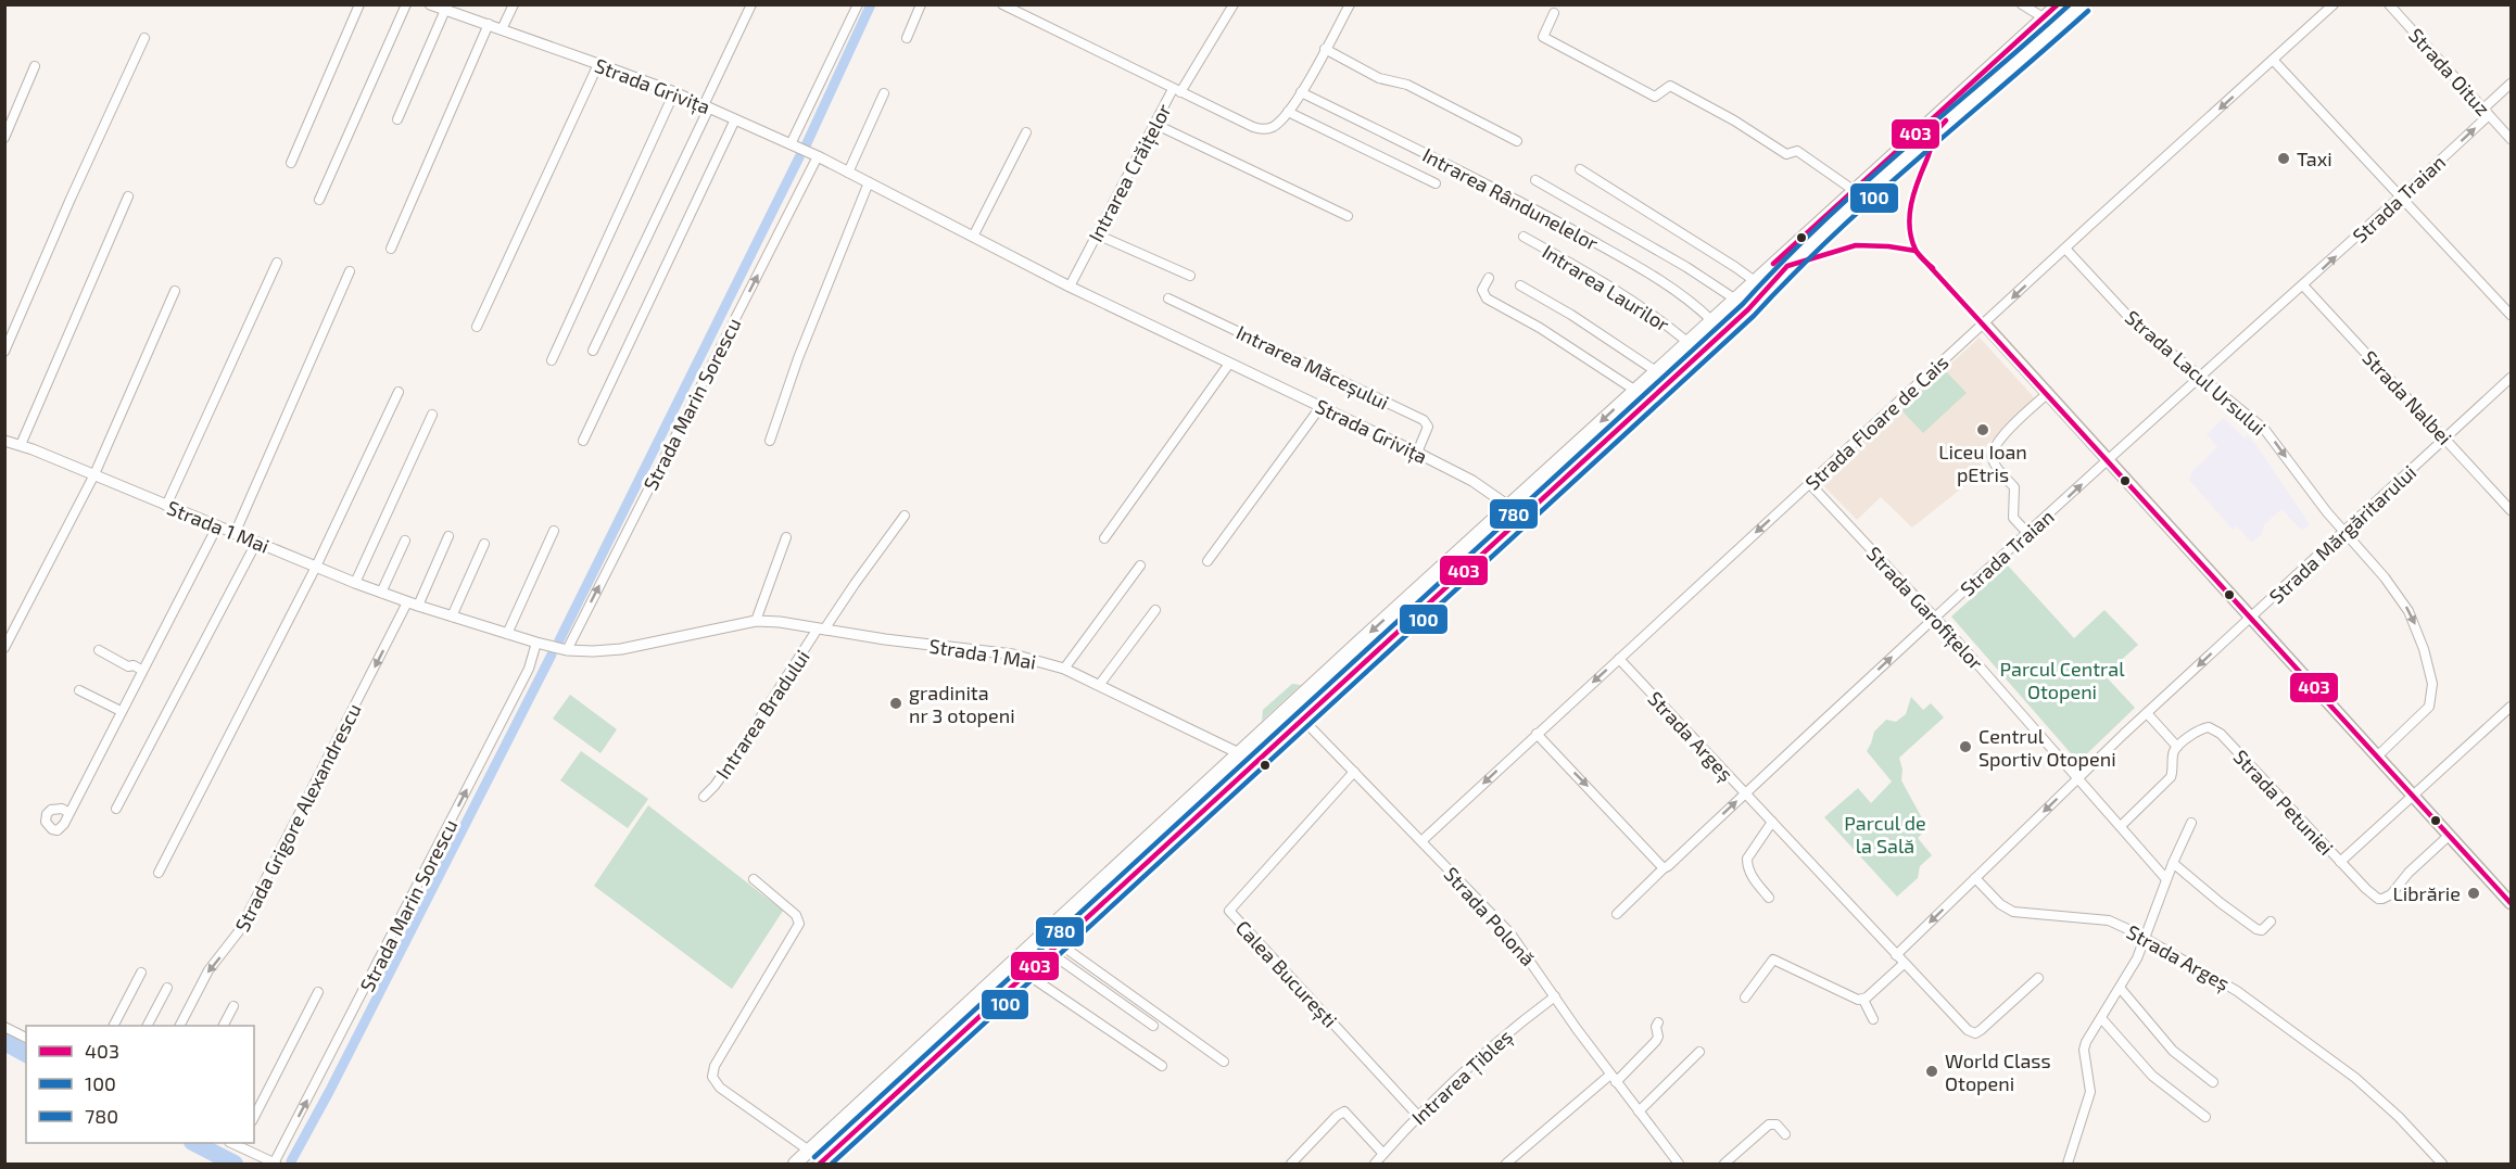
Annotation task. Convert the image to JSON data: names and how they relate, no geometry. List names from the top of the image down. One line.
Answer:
{"streets":{"street":["Strada Oituz","Strada Grivița","Intrarea Crăițelor","Intrarea Rândunelelor","Strada Traian","Intrarea Laurilor","Intrarea Măceșului","Strada Lacul Ursului","Strada Nalbei","Strada Marin Sorescu","Strada Floare de Cais","Strada 1 Mai","Strada Mărgăritarului","Strada Garofițelor","Intrarea Bradului","Strada Argeș","Strada Petuniei","Strada Grigore Alexandrescu","Strada Polonă","Calea București","Intrarea Țibleș"]},"crossings":[["Strada Oituz","Strada Traian"],["Strada Grivița","Intrarea Crăițelor"],["Strada Grivița","Intrarea Măceșului"],["Strada Grivița","Strada Marin Sorescu"],["Strada Traian","Strada Lacul Ursului"],["Strada Traian","Strada Nalbei"],["Strada Traian","Strada Garofițelor"],["Strada Traian","Strada Argeș"],["Strada Lacul Ursului","Strada Floare de Cais"],["Strada Lacul Ursului","Strada Mărgăritarului"],["Strada Nalbei","Strada Mărgăritarului"],["Strada Marin Sorescu","Strada 1 Mai"],["Strada Floare de Cais","Strada Garofițelor"],["Strada Floare de Cais","Strada Argeș"],["Strada Floare de Cais","Strada Polonă"],["Strada 1 Mai","Intrarea Bradului"],["Strada 1 Mai","Strada Grigore Alexandrescu"],["Strada Mărgăritarului","Strada Garofițelor"],["Strada Mărgăritarului","Strada Argeș"],["Strada Polonă","Calea București"],["Strada Polonă","Intrarea Țibleș"],["Calea București","Intrarea Țibleș"]],"one_way":["Strada Traian","Strada Lacul Ursului","Strada Floare de Cais","Strada Mărgăritarului","Strada Grigore Alexandrescu"],"parks":["Parcul Central Otopeni","Parcul de la Sală"],"places":["Taxi","Liceu Ioan pEtris","gradinita nr 3 otopeni","Centrul Sportiv Otopeni","Librărie","World Class Otopeni"],"lines":["transit line 403","transit line 780","transit line 100"],"legend":["403","100","780"]}
